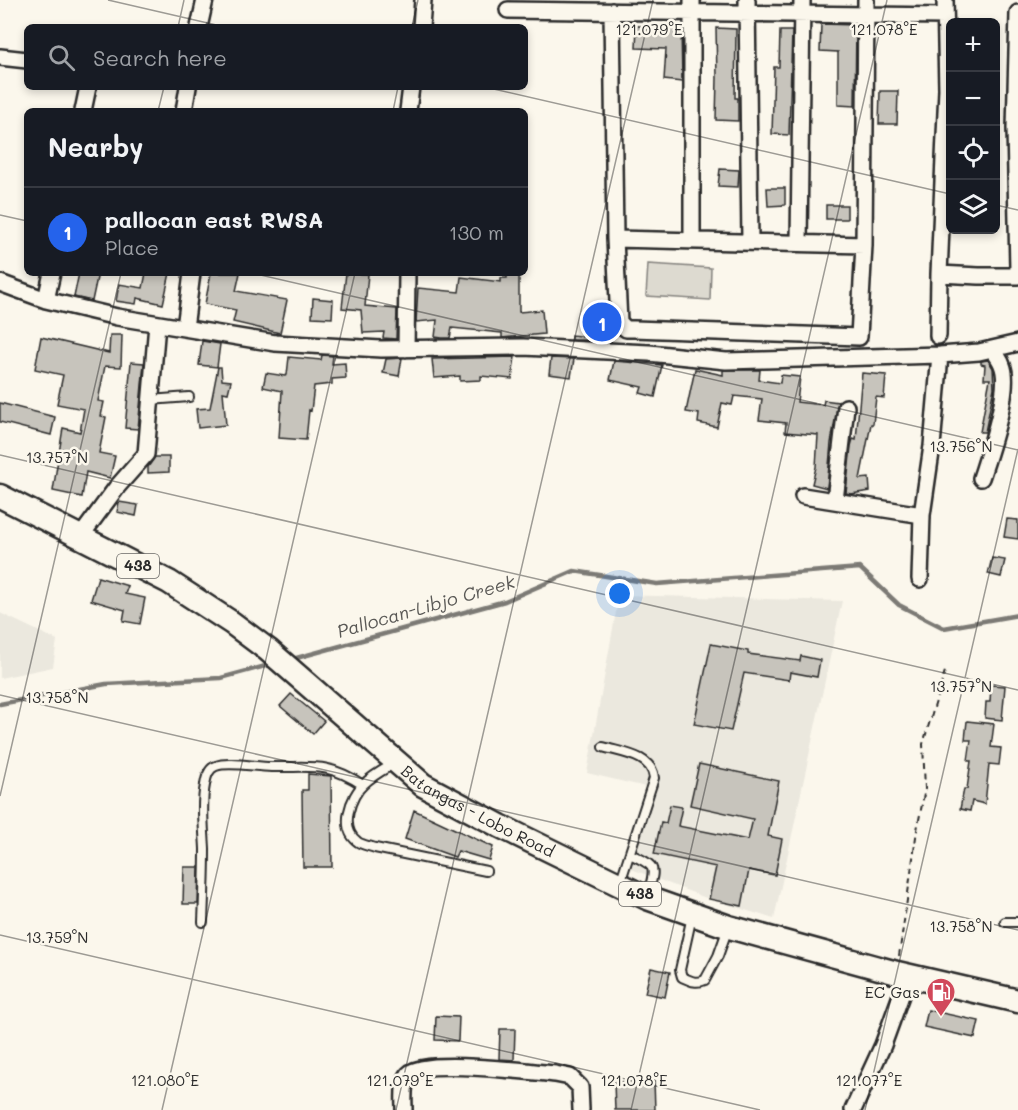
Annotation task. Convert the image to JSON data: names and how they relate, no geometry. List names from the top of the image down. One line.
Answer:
{"streets":{"main road":["438","Batangas - Lobo Road"]},"water":["Pallocan-Libjo Creek"],"places":{"fuel station":["EC Gas"]},"page":{"map_buttons":["+","−"],"search":"Search here","heading":"Nearby","list":[{"mark":"1","name":"pallocan east RWSA","note":"Place","value":"130 m"}],"pins":"1"},"coordinates":["121.079°E","121.078°E","13.756°N","13.757°N","13.758°N","13.759°N","121.080°E","121.077°E"]}
